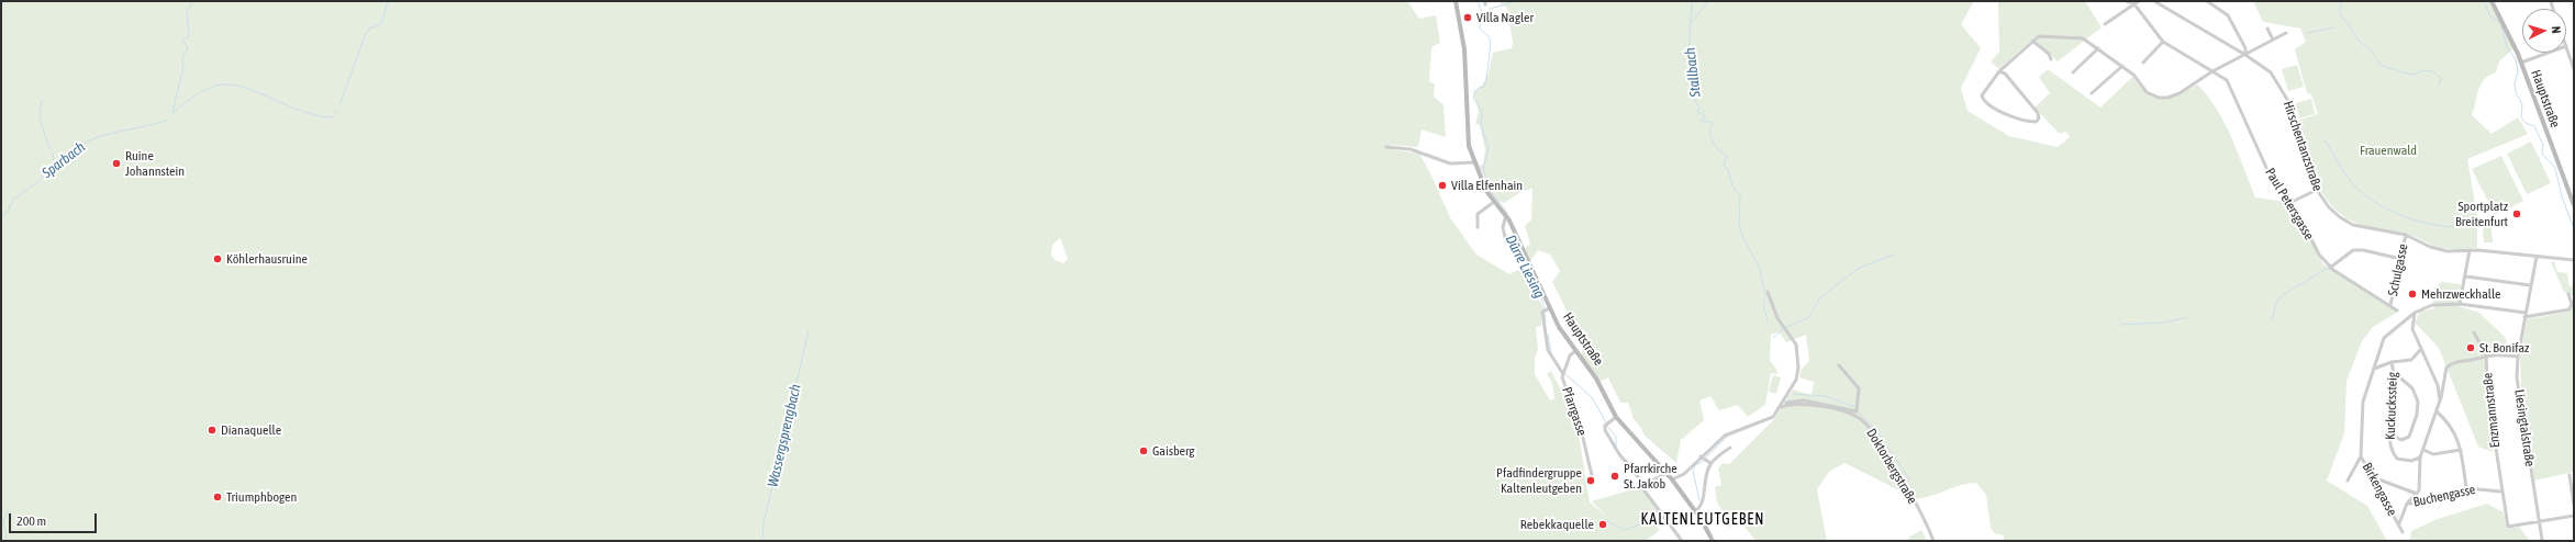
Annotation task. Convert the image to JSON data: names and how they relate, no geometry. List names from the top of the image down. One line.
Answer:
{"streets":{"main road":["Hauptstraße"],"street":["Hirschentanzstraße","Paul Petersgasse","Schulgasse","Kuckuckssteig","Enzmannstraße","Pfarrgasse","Liesingtalstraße","Doktorbergstraße","Birkengasse","Buchengasse"]},"crossings":[["Hauptstraße","Pfarrgasse"],["Hirschentanzstraße","Schulgasse"],["Hirschentanzstraße","Liesingtalstraße"],["Paul Petersgasse","Schulgasse"],["Enzmannstraße","Liesingtalstraße"],["Enzmannstraße","Buchengasse"],["Liesingtalstraße","Birkengasse"],["Birkengasse","Buchengasse"]],"districts":["KALTENLEUTGEBEN"],"water":["Stallbach","Sparbach","Dürre Liesing","Wassergsprengbach"],"parks":["Frauenwald"],"places":["Villa Nagler","Ruine Johannstein","Villa Elfenhain","Sportplatz Breitenfurt","Köhlerhausruine","Mehrzweckhalle","St. Bonifaz","Dianaquelle","Gaisberg","Pfarrkirche St. Jakob","Pfadfindergruppe Kaltenleutgeben","Triumphbogen","Rebekkaquelle"],"scale_bar":"200 m","north":"right"}
